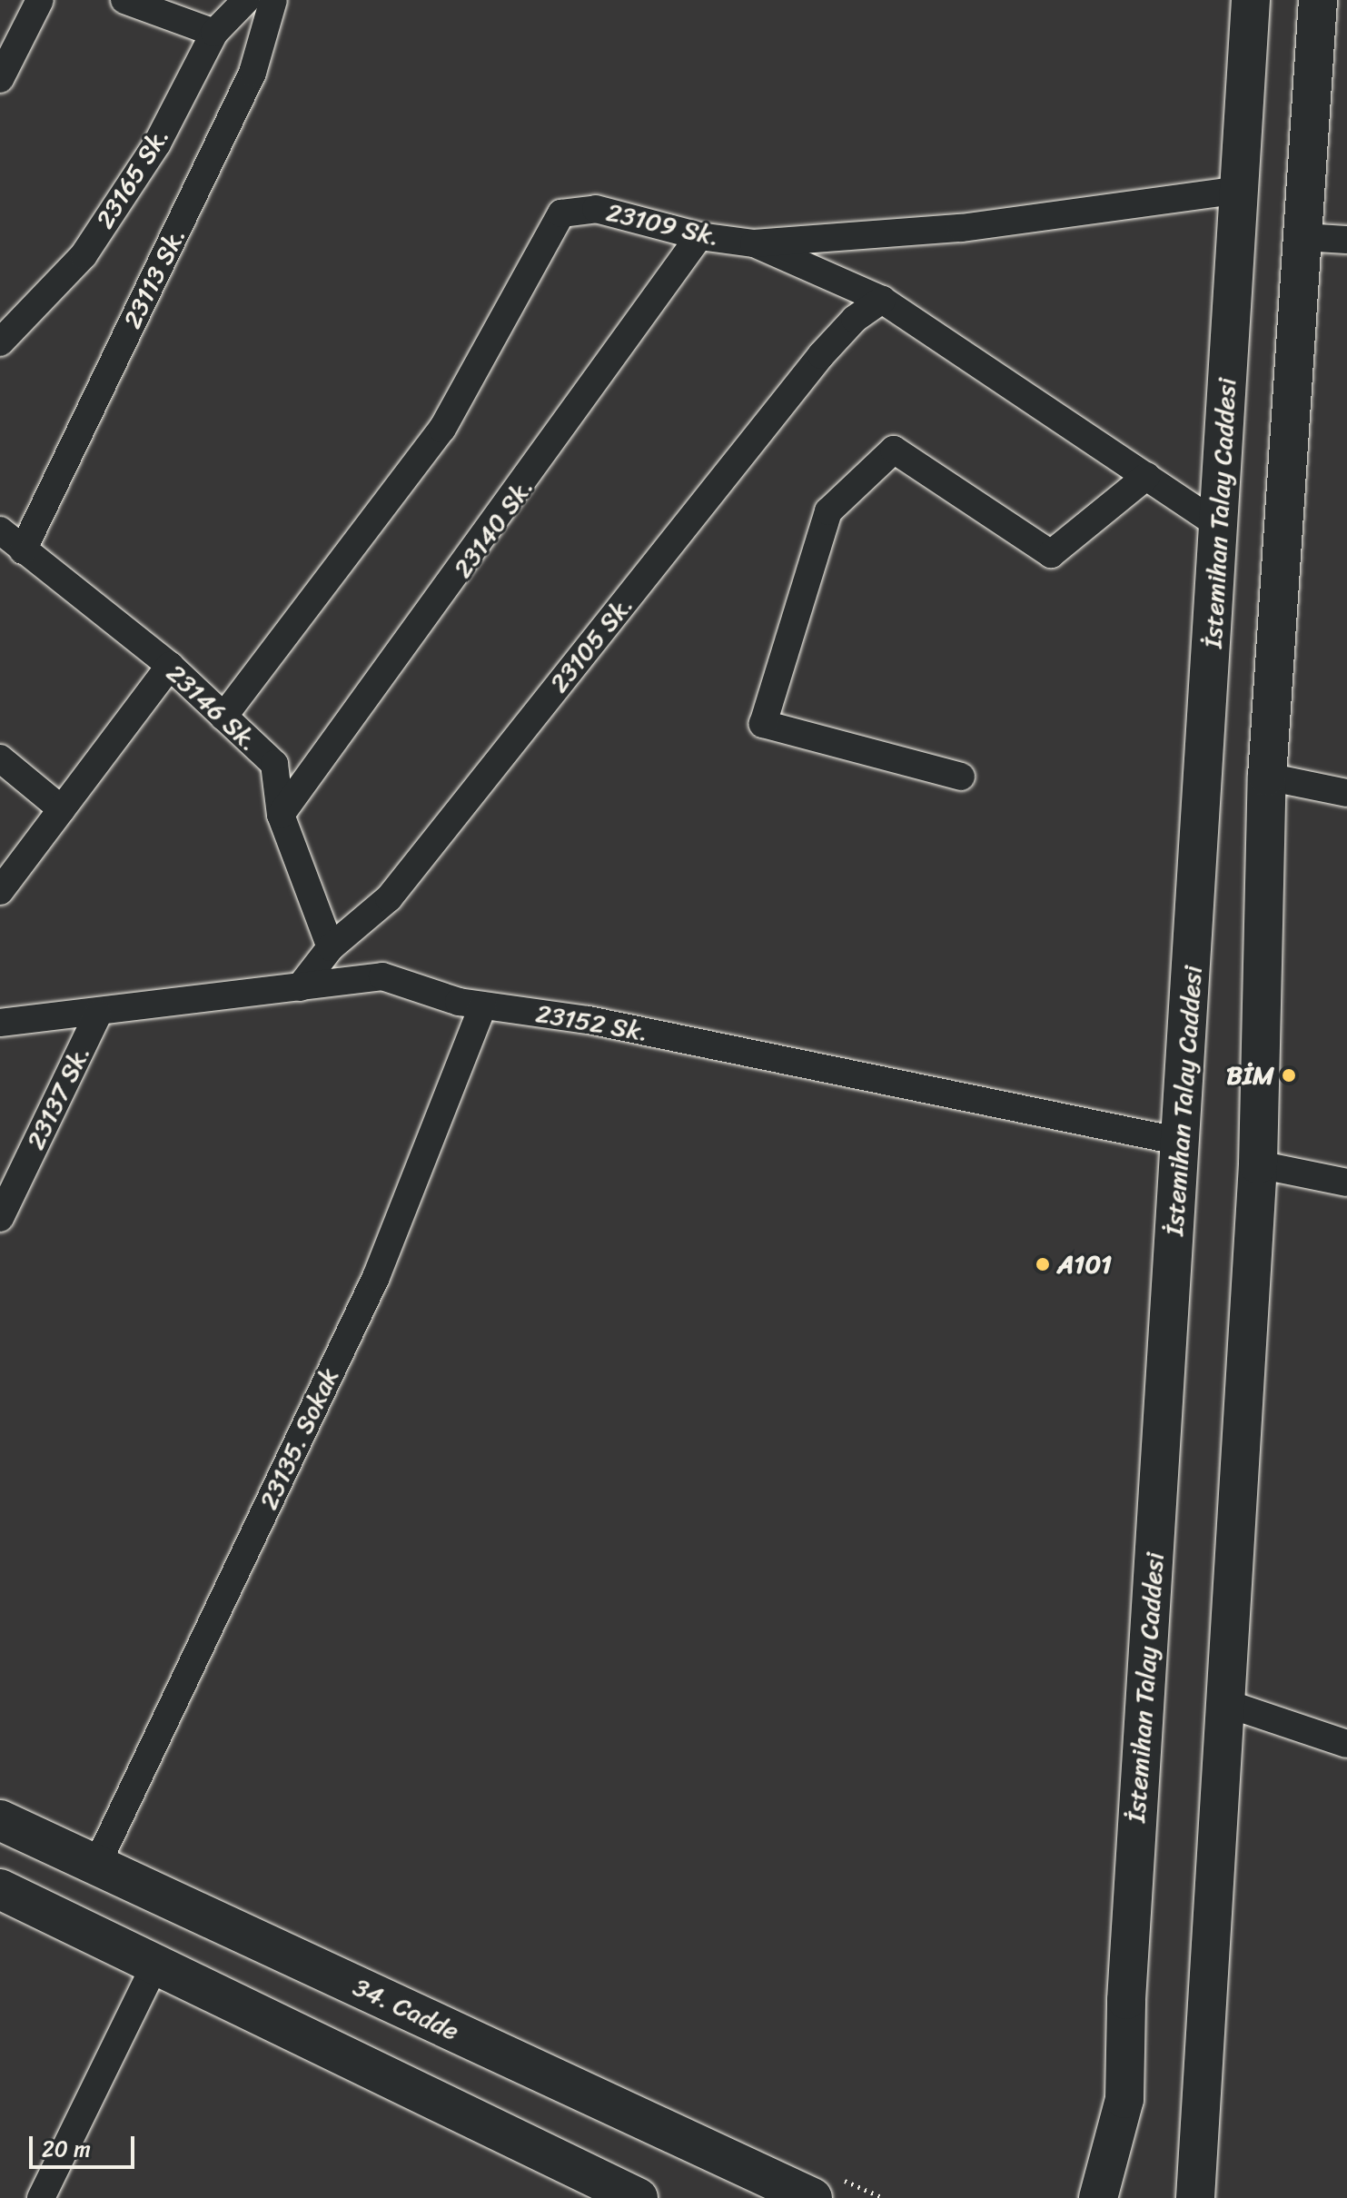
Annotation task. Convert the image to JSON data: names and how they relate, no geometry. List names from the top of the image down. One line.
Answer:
{"streets":{"main road":["İstemihan Talay Caddesi","34. Cadde"],"street":["23165 Sk.","23109 Sk.","23113 Sk.","23140 Sk.","23105 Sk.","23146 Sk.","23152 Sk.","23137 Sk.","23135. Sokak"]},"crossings":[["23109 Sk.","İstemihan Talay Caddesi"],["23109 Sk.","23140 Sk."],["23109 Sk.","23146 Sk."],["23113 Sk.","23146 Sk."],["İstemihan Talay Caddesi","23152 Sk."],["23140 Sk.","23146 Sk."],["23105 Sk.","23146 Sk."],["23105 Sk.","23152 Sk."],["23152 Sk.","23137 Sk."],["23152 Sk.","23135. Sokak"],["23135. Sokak","34. Cadde"]],"places":["BİM","A101"],"scale_bar":"20 m"}
